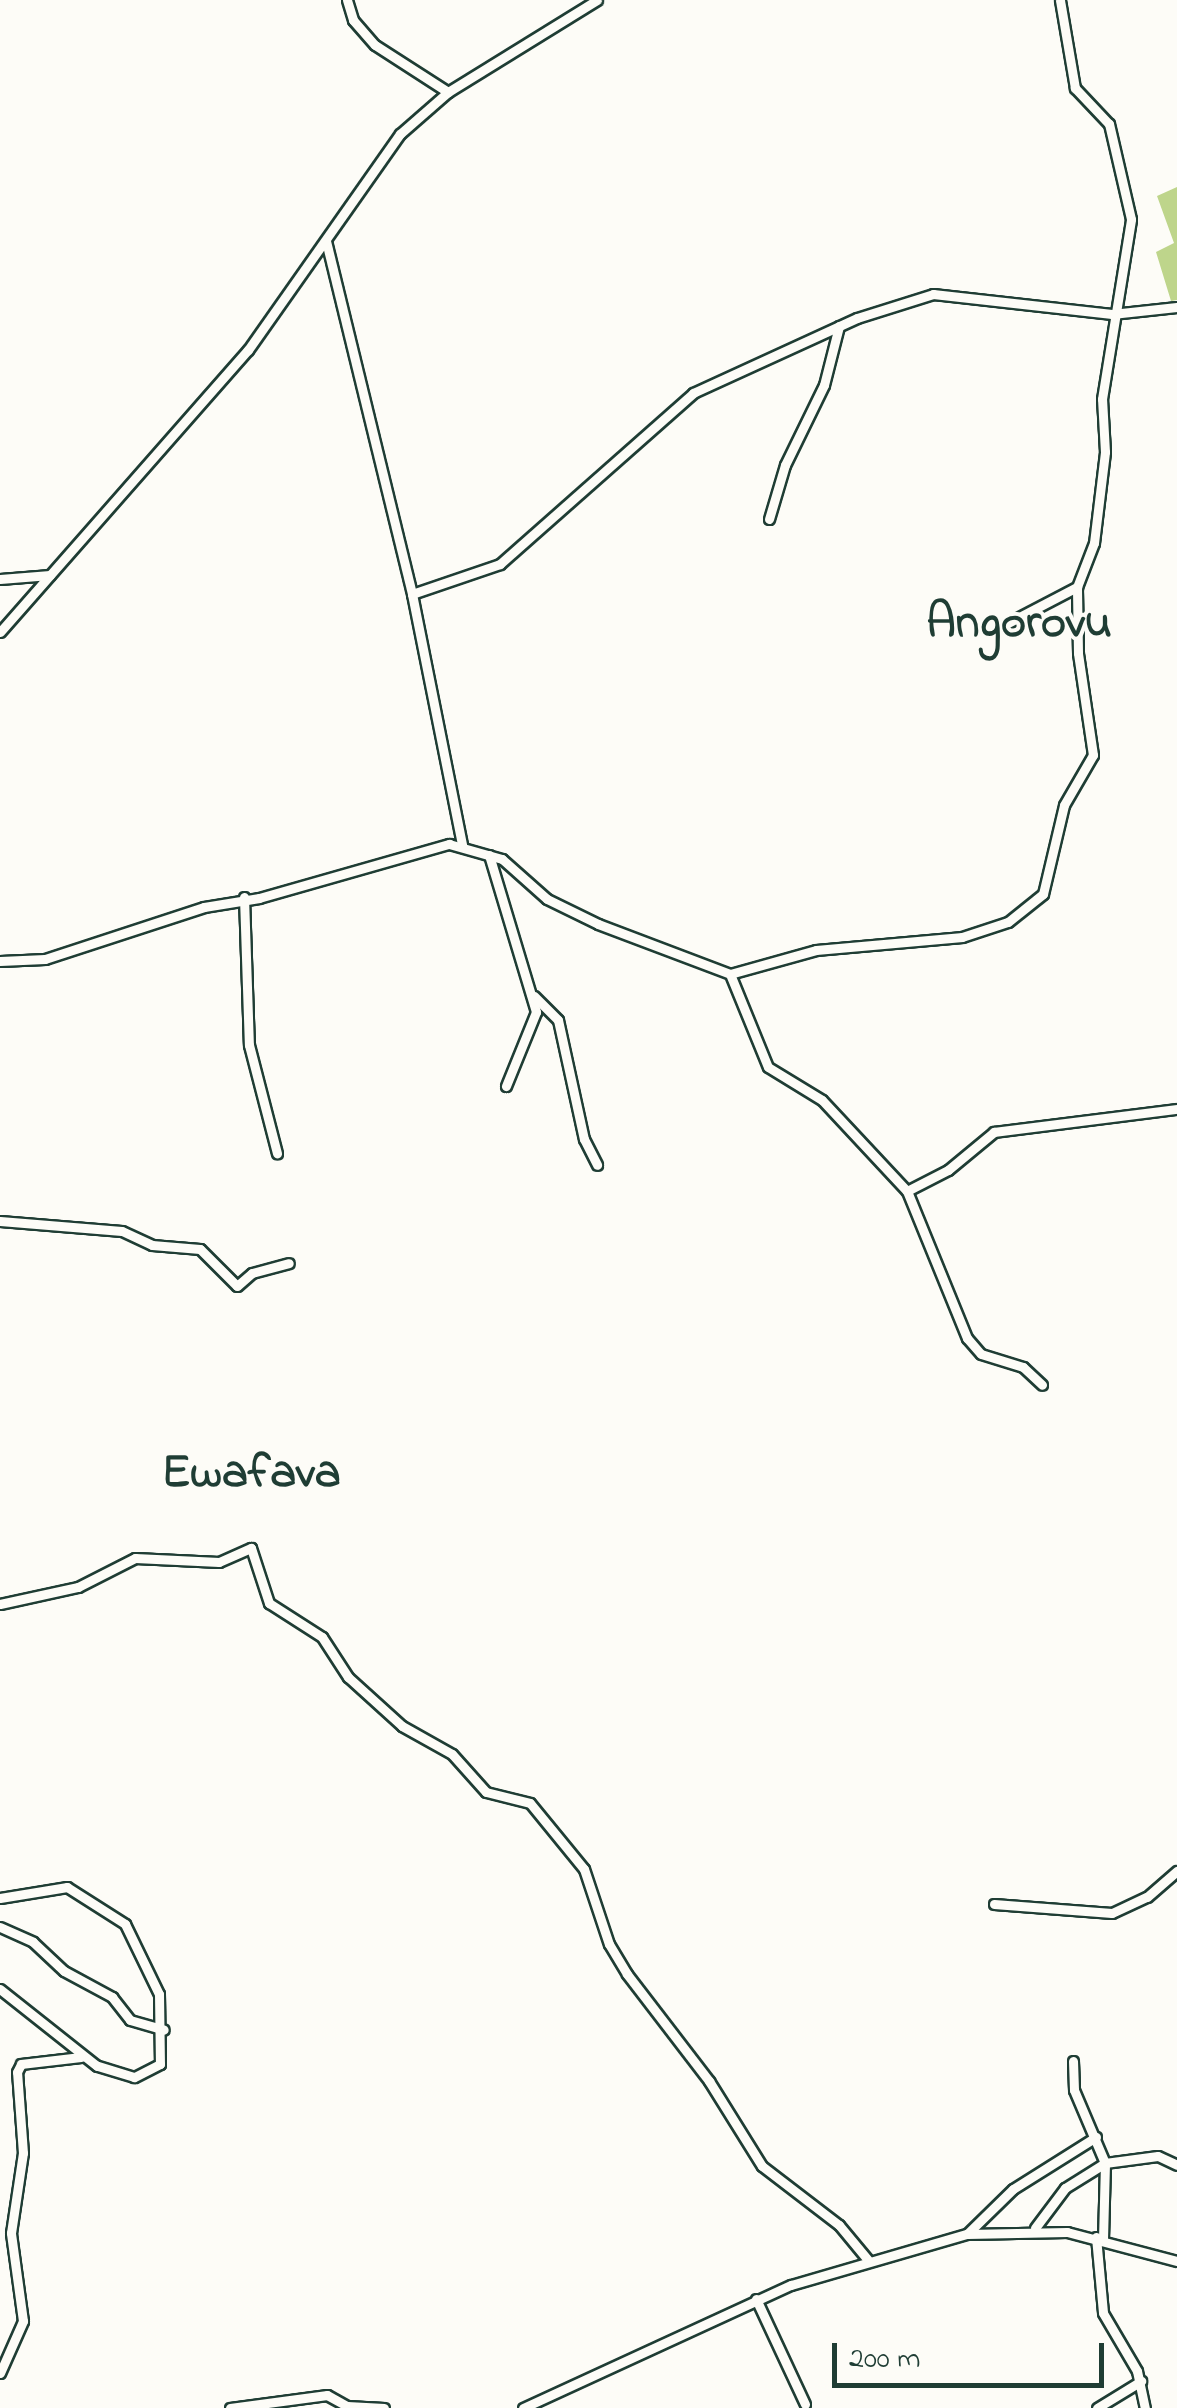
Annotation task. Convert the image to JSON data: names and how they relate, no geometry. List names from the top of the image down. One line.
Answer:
{"districts":["Angorovu","Ewafava"],"scale_bar":"200 m"}
